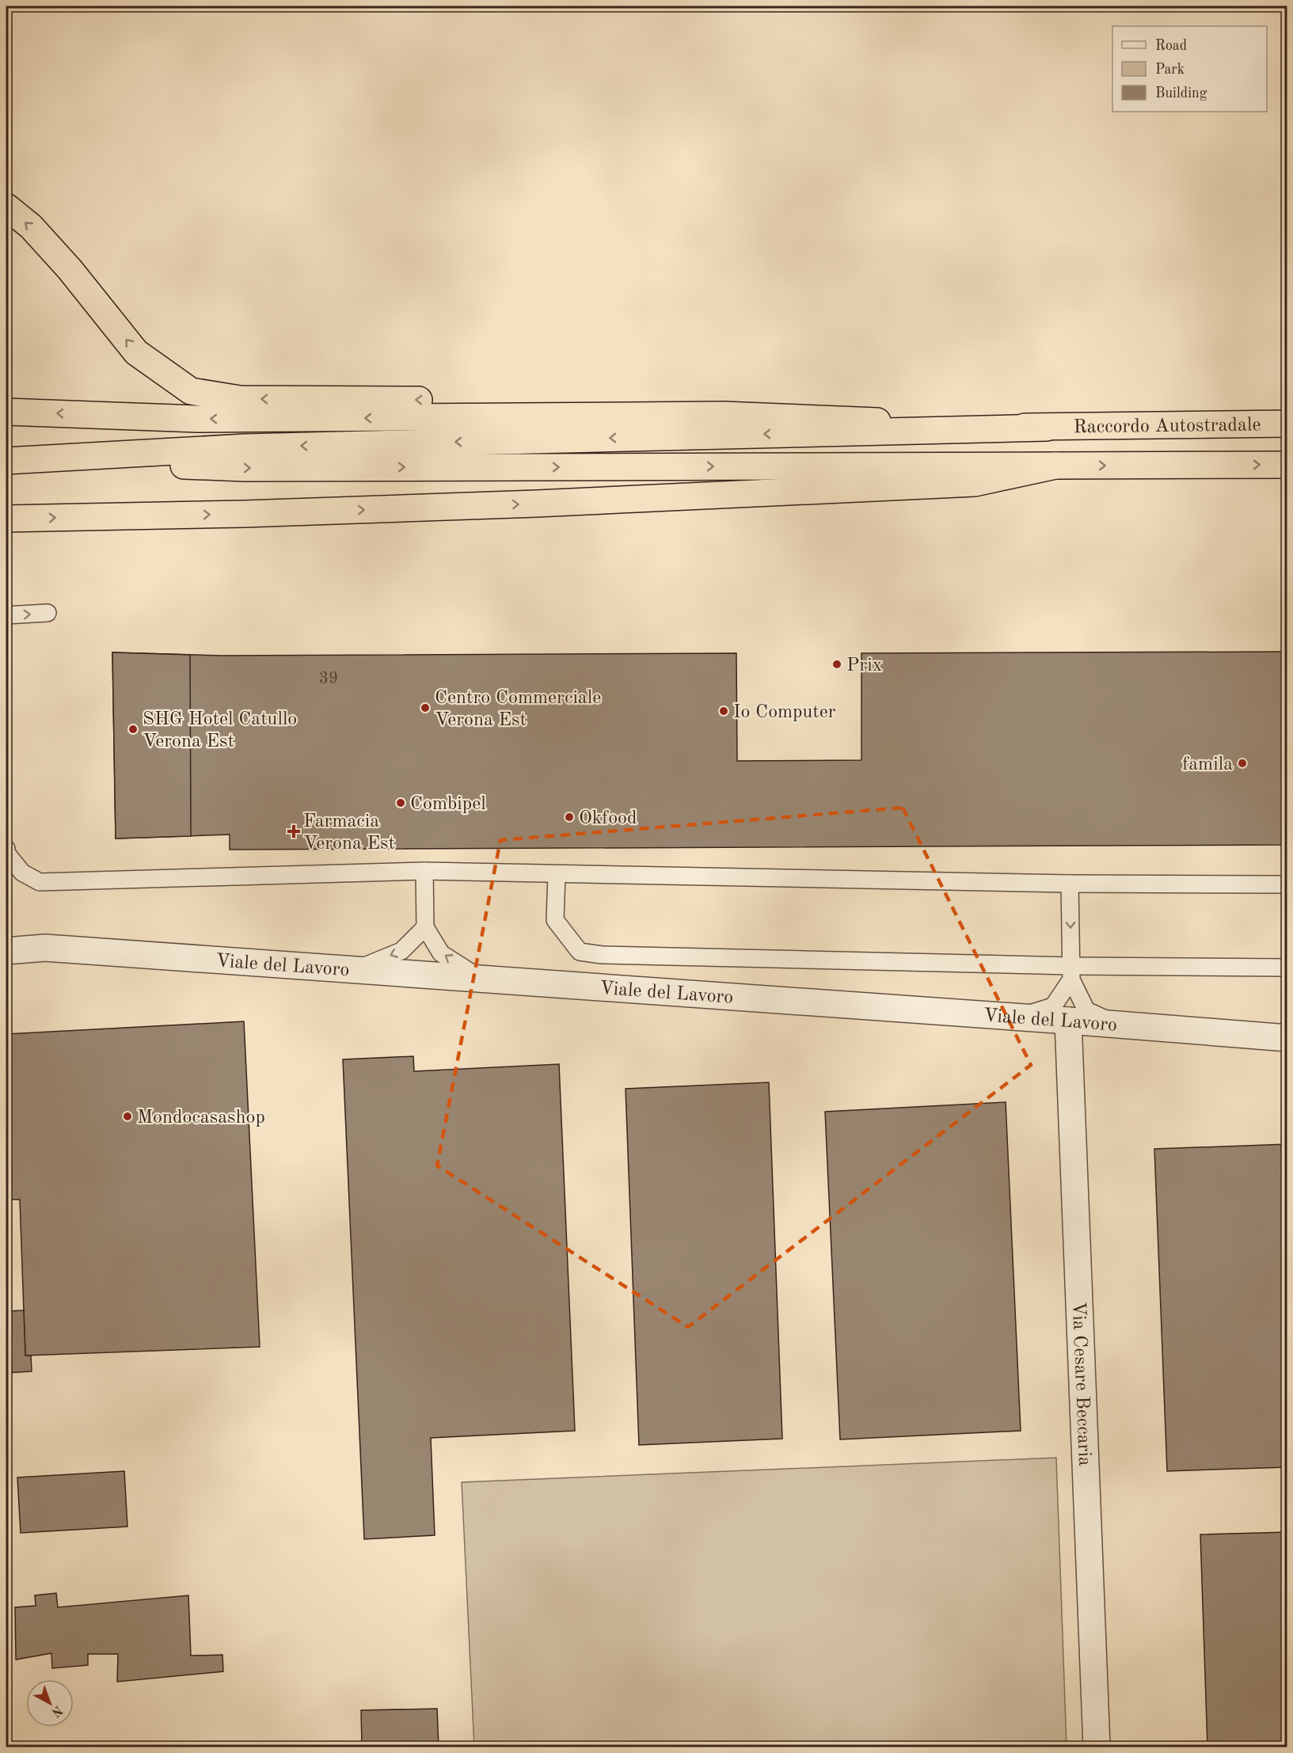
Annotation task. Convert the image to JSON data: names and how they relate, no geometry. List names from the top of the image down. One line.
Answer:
{"streets":{"highway":["Raccordo Autostradale"],"street":["Viale del Lavoro","Via Cesare Beccaria"]},"crossings":[["Viale del Lavoro","Via Cesare Beccaria"]],"places":{"other":["Prix","Centro Commerciale Verona Est","Io Computer","SHG Hotel Catullo Verona Est","famila","Combipel","Okfood","Mondocasashop"],"health":["Farmacia Verona Est"]},"house_numbers":["39"],"legend":["Road","Park","Building"],"north":"bottom right"}
